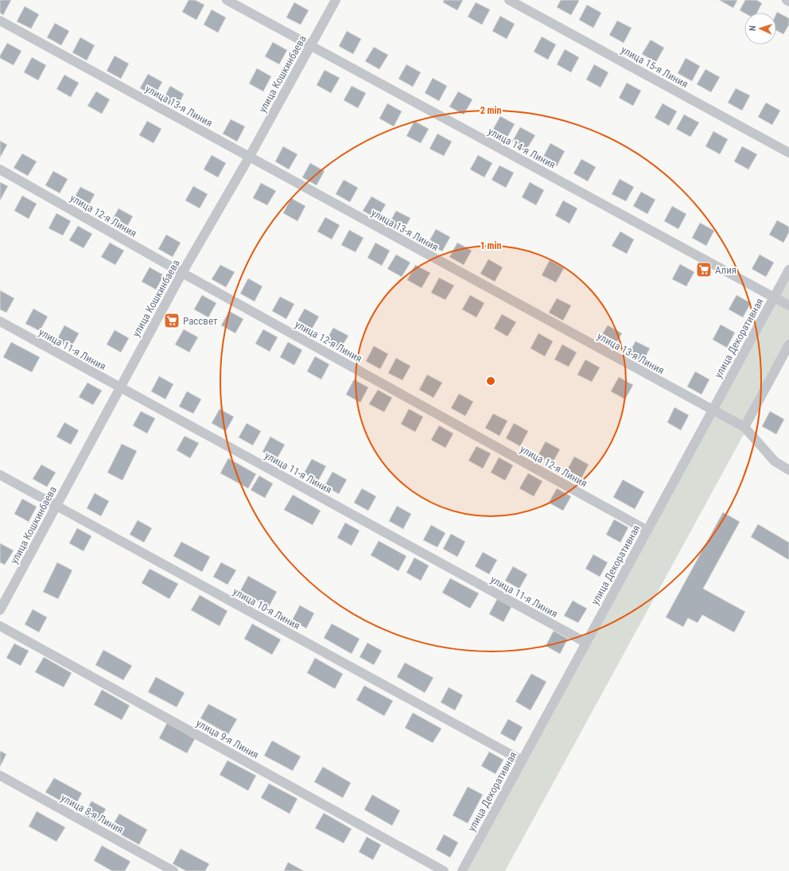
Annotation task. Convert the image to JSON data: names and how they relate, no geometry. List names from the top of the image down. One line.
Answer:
{"streets":{"street":["улица 15-я Линия","улица Кошкинбаева","улица 13-я Линия","улица 14-я Линия","улица 12-я Линия","улица Декоративная","улица 11-я Линия","улица 10-я Линия","улица 9-я Линия","улица 8-я Линия"]},"crossings":[["улица Кошкинбаева","улица 13-я Линия"],["улица Кошкинбаева","улица 14-я Линия"],["улица Кошкинбаева","улица 12-я Линия"],["улица Кошкинбаева","улица 11-я Линия"],["улица Кошкинбаева","улица 10-я Линия"],["улица 13-я Линия","улица Декоративная"],["улица 14-я Линия","улица Декоративная"],["улица 12-я Линия","улица Декоративная"],["улица Декоративная","улица 11-я Линия"],["улица Декоративная","улица 10-я Линия"]],"places":{"supermarket":["Алия","Рассвет"]},"north":"left","rings":["2 min","1 min"]}
